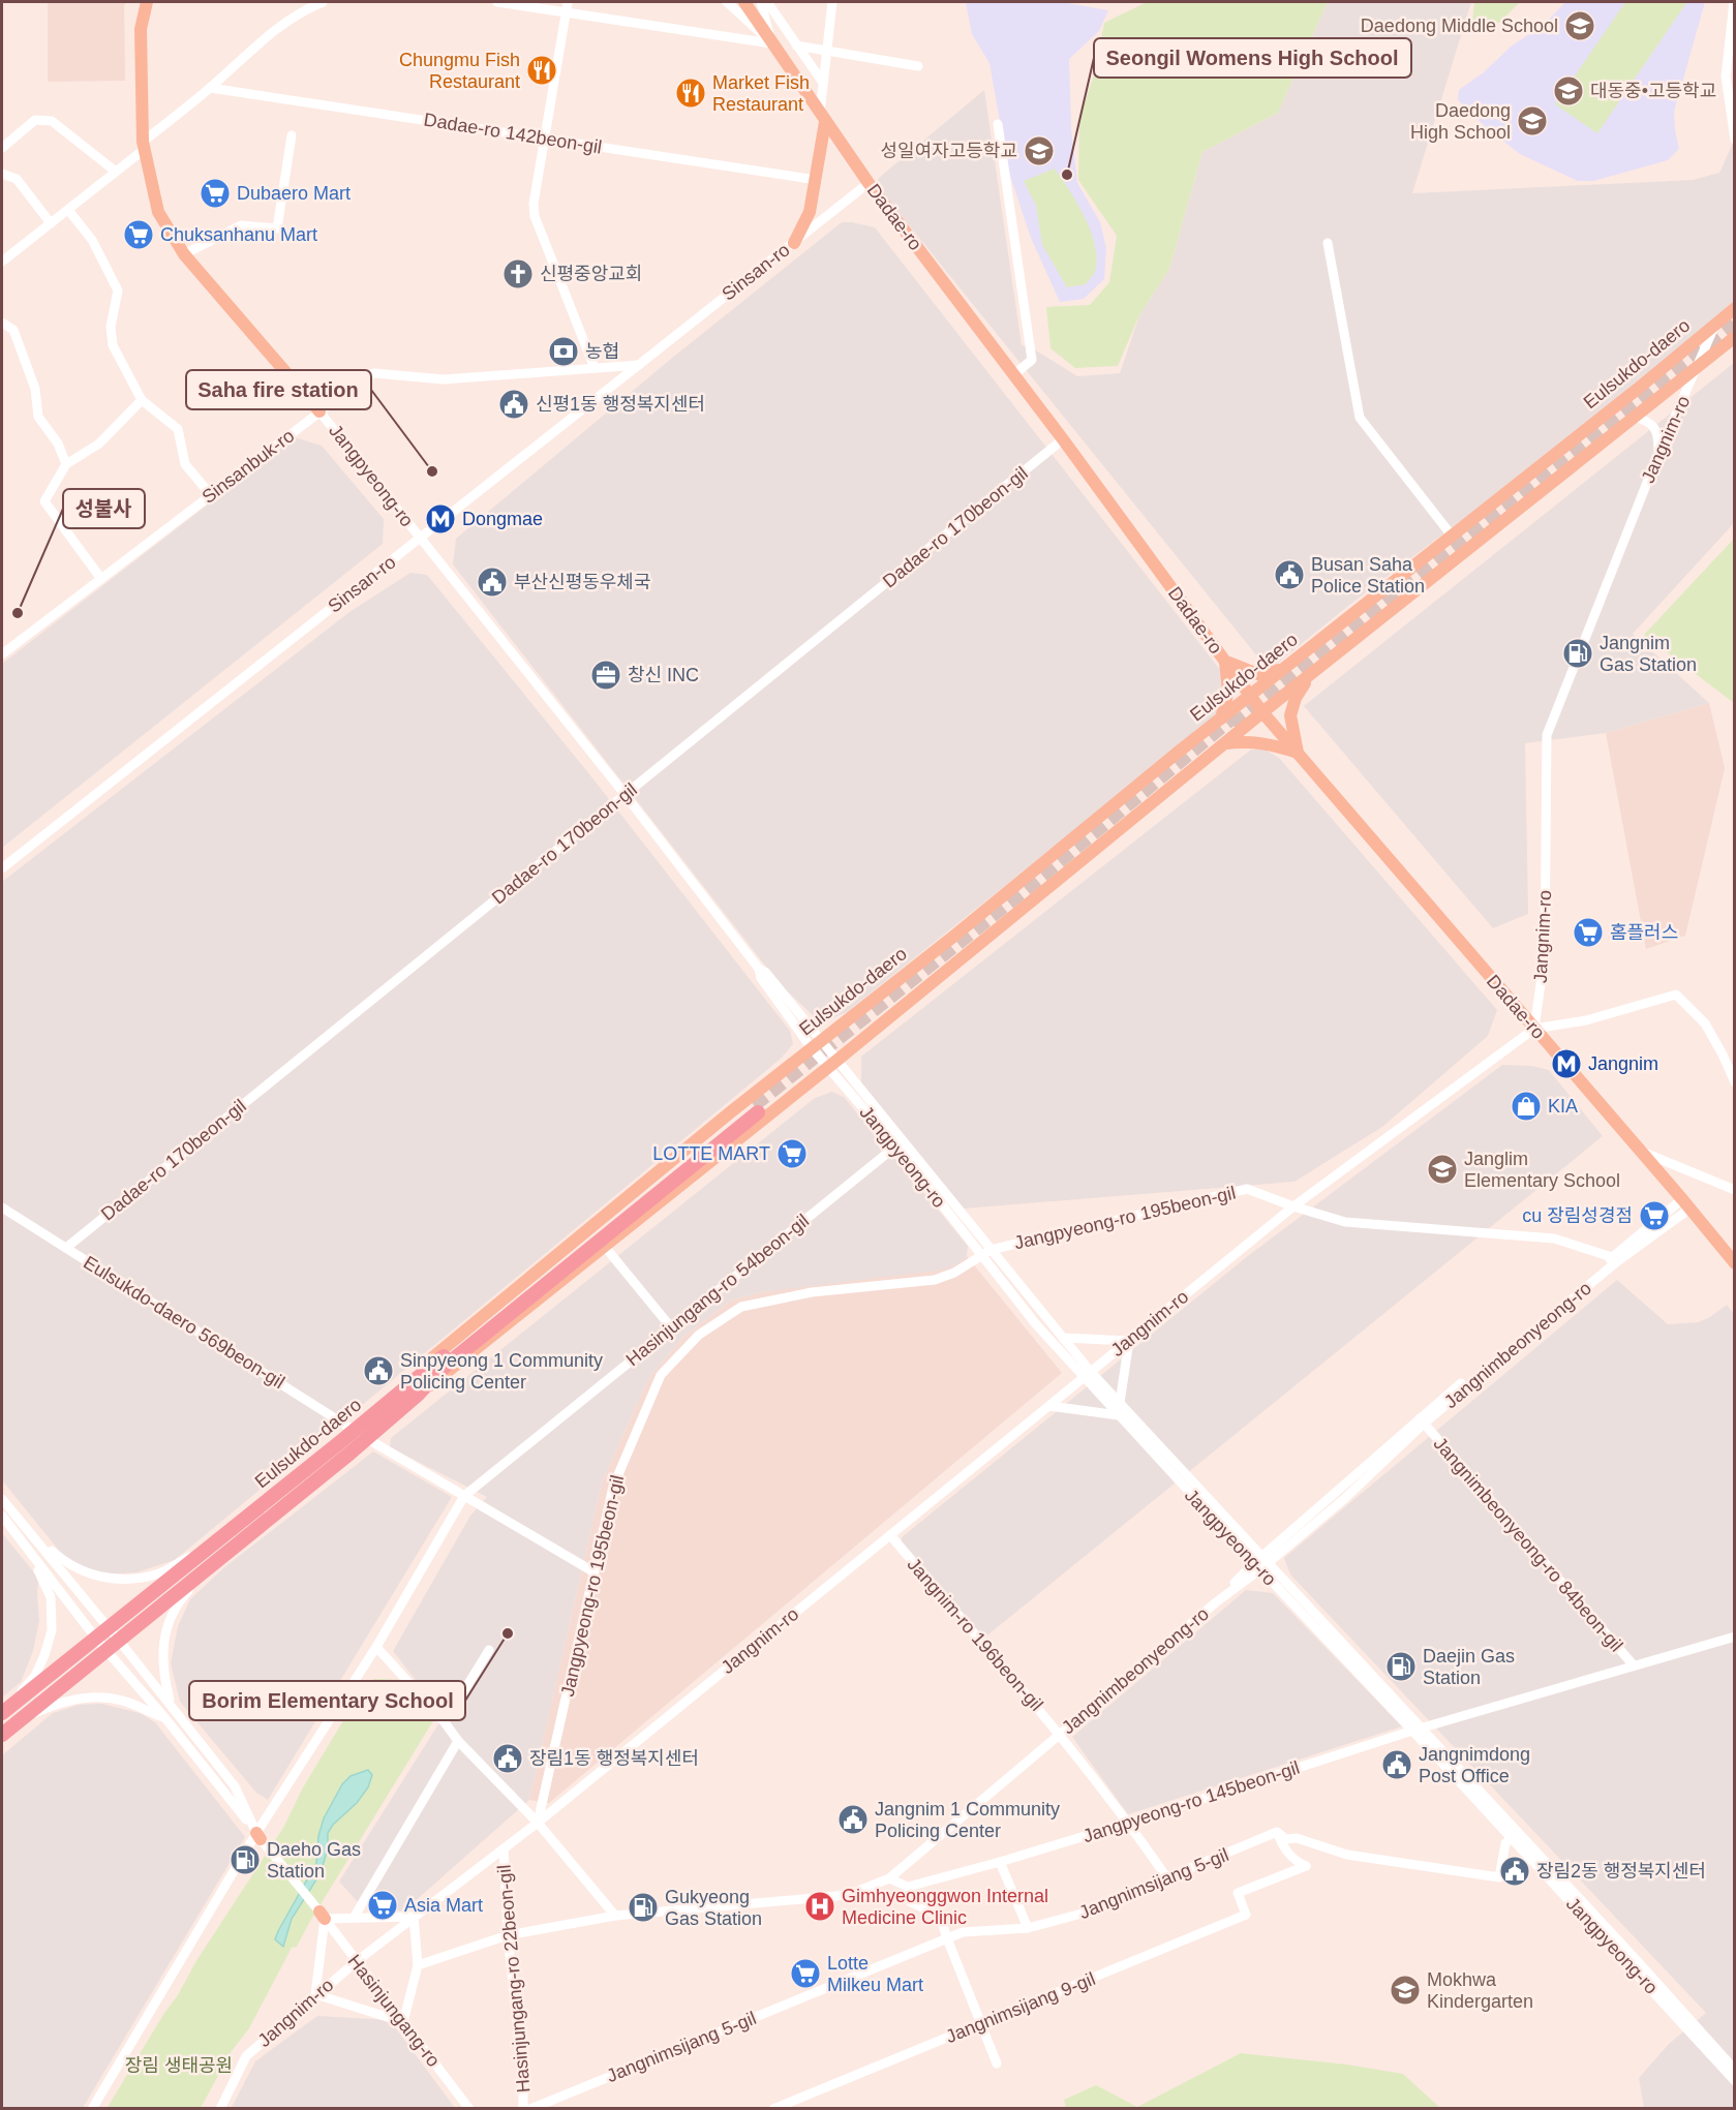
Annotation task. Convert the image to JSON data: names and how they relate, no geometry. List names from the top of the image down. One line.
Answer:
{"streets":{"highway":["Eulsukdo-daero"],"main road":["Dadae-ro","Jangpyeong-ro"],"street":["Dadae-ro 142beon-gil","Sinsan-ro","Jangnim-ro","Sinsanbuk-ro","Dadae-ro 170beon-gil","Jangpyeong-ro 195beon-gil","Hasinjungang-ro 54beon-gil","Eulsukdo-daero 569beon-gil","Jangnimbeonyeong-ro","Jangnimbeonyeong-ro 84beon-gil","Jangnim-ro 196beon-gil","Jangpyeong-ro 145beon-gil","Jangnimsijang 5-gil","Hasinjungang-ro 22beon-gil","Jangnimsijang 9-gil","Hasinjungang-ro"]},"crossings":[["Dadae-ro","Sinsan-ro"],["Dadae-ro","Eulsukdo-daero"],["Dadae-ro","Jangnim-ro"],["Dadae-ro","Dadae-ro 170beon-gil"],["Dadae-ro","Jangnimbeonyeong-ro"],["Sinsan-ro","Sinsanbuk-ro"],["Sinsan-ro","Jangpyeong-ro"],["Eulsukdo-daero","Jangnim-ro"],["Eulsukdo-daero","Jangpyeong-ro"],["Eulsukdo-daero","Eulsukdo-daero 569beon-gil"],["Jangnim-ro","Jangpyeong-ro"],["Jangnim-ro","Jangpyeong-ro 195beon-gil"],["Jangnim-ro","Jangnim-ro 196beon-gil"],["Jangnim-ro","Hasinjungang-ro 22beon-gil"],["Jangnim-ro","Hasinjungang-ro"],["Sinsanbuk-ro","Jangpyeong-ro"],["Jangpyeong-ro","Dadae-ro 170beon-gil"],["Jangpyeong-ro","Jangpyeong-ro 195beon-gil"],["Jangpyeong-ro","Hasinjungang-ro 54beon-gil"],["Jangpyeong-ro","Jangnimbeonyeong-ro"],["Jangpyeong-ro","Jangpyeong-ro 145beon-gil"],["Dadae-ro 170beon-gil","Eulsukdo-daero 569beon-gil"],["Jangpyeong-ro 195beon-gil","Eulsukdo-daero 569beon-gil"],["Jangpyeong-ro 195beon-gil","Jangnimbeonyeong-ro"],["Hasinjungang-ro 54beon-gil","Eulsukdo-daero 569beon-gil"],["Hasinjungang-ro 54beon-gil","Hasinjungang-ro"],["Jangnimbeonyeong-ro","Jangnimbeonyeong-ro 84beon-gil"],["Jangnimbeonyeong-ro","Jangnim-ro 196beon-gil"],["Jangnimbeonyeong-ro","Hasinjungang-ro 22beon-gil"],["Jangnimbeonyeong-ro 84beon-gil","Jangpyeong-ro 145beon-gil"],["Jangnim-ro 196beon-gil","Jangpyeong-ro 145beon-gil"],["Jangnim-ro 196beon-gil","Jangnimsijang 5-gil"],["Jangnimsijang 5-gil","Jangnimsijang 9-gil"]],"parks":["장림 생태공원"],"places":{"school or university":["Daedong Middle School","대동중•고등학교","Daedong High School","성일여자고등학교","Janglim Elementary School","Mokhwa Kindergarten"],"restaurant":["Chungmu Fish Restaurant","Market Fish Restaurant"],"other":["Seongil Womens High School","Saha fire station","성불사","Borim Elementary School"],"supermarket":["Dubaero Mart","Chuksanhanu Mart","홈플러스","LOTTE MART","cu 장림성경점","Asia Mart","Lotte Milkeu Mart"],"church":["신평중앙교회"],"bank":["농협"],"public building":["신평1동 행정복지센터","Busan Saha Police Station","부산신평동우체국","Sinpyeong 1 Community Policing Center","장림1동 행정복지센터","Jangnimdong Post Office","Jangnim 1 Community Policing Center","장림2동 행정복지센터"],"metro station":["Dongmae","Jangnim"],"fuel station":["Jangnim Gas Station","Daejin Gas Station","Daeho Gas Station","Gukyeong Gas Station"],"office":["창신 INC"],"shop":["KIA"],"hospital":["Gimhyeonggwon Internal Medicine Clinic"]}}
